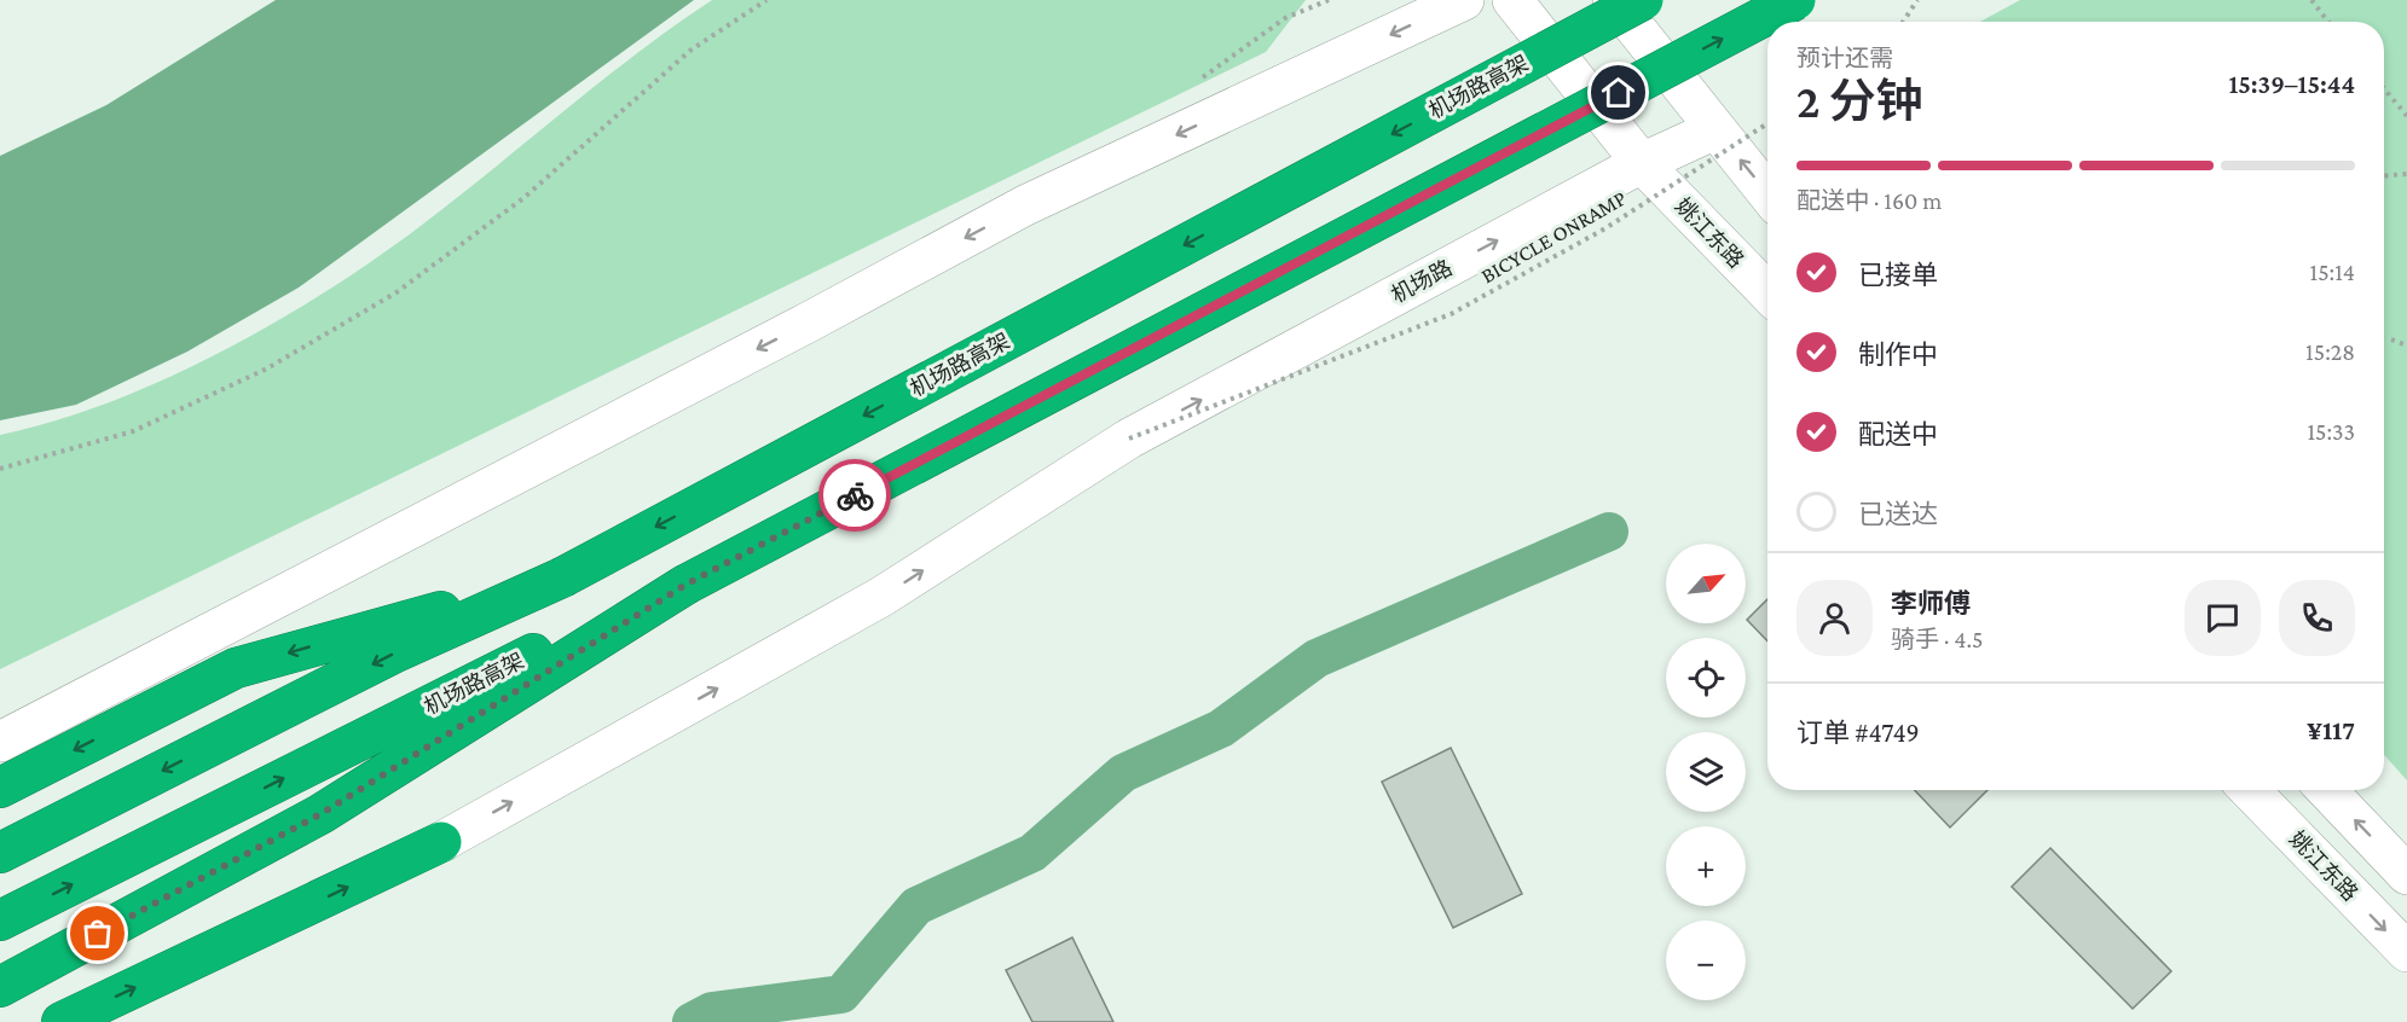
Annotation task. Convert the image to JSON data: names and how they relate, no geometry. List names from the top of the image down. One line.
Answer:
{"streets":{"highway":["机场路高架"],"main road":["姚江东路","机场路"],"path":["BICYCLE ONRAMP"]},"crossings":[["姚江东路","机场路"],["BICYCLE ONRAMP","机场路"]],"north":"top right","page":{"heading":["2 分钟","预计还需","15:39–15:44"],"panel":["李师傅","骑手 · 4.5","订单 #4749","¥117"],"bar":"配送中 · 160 m","list":[["已接单","15:14"],["制作中","15:28"],["配送中","15:33"],"已送达"],"map_buttons":["+","−"]}}
